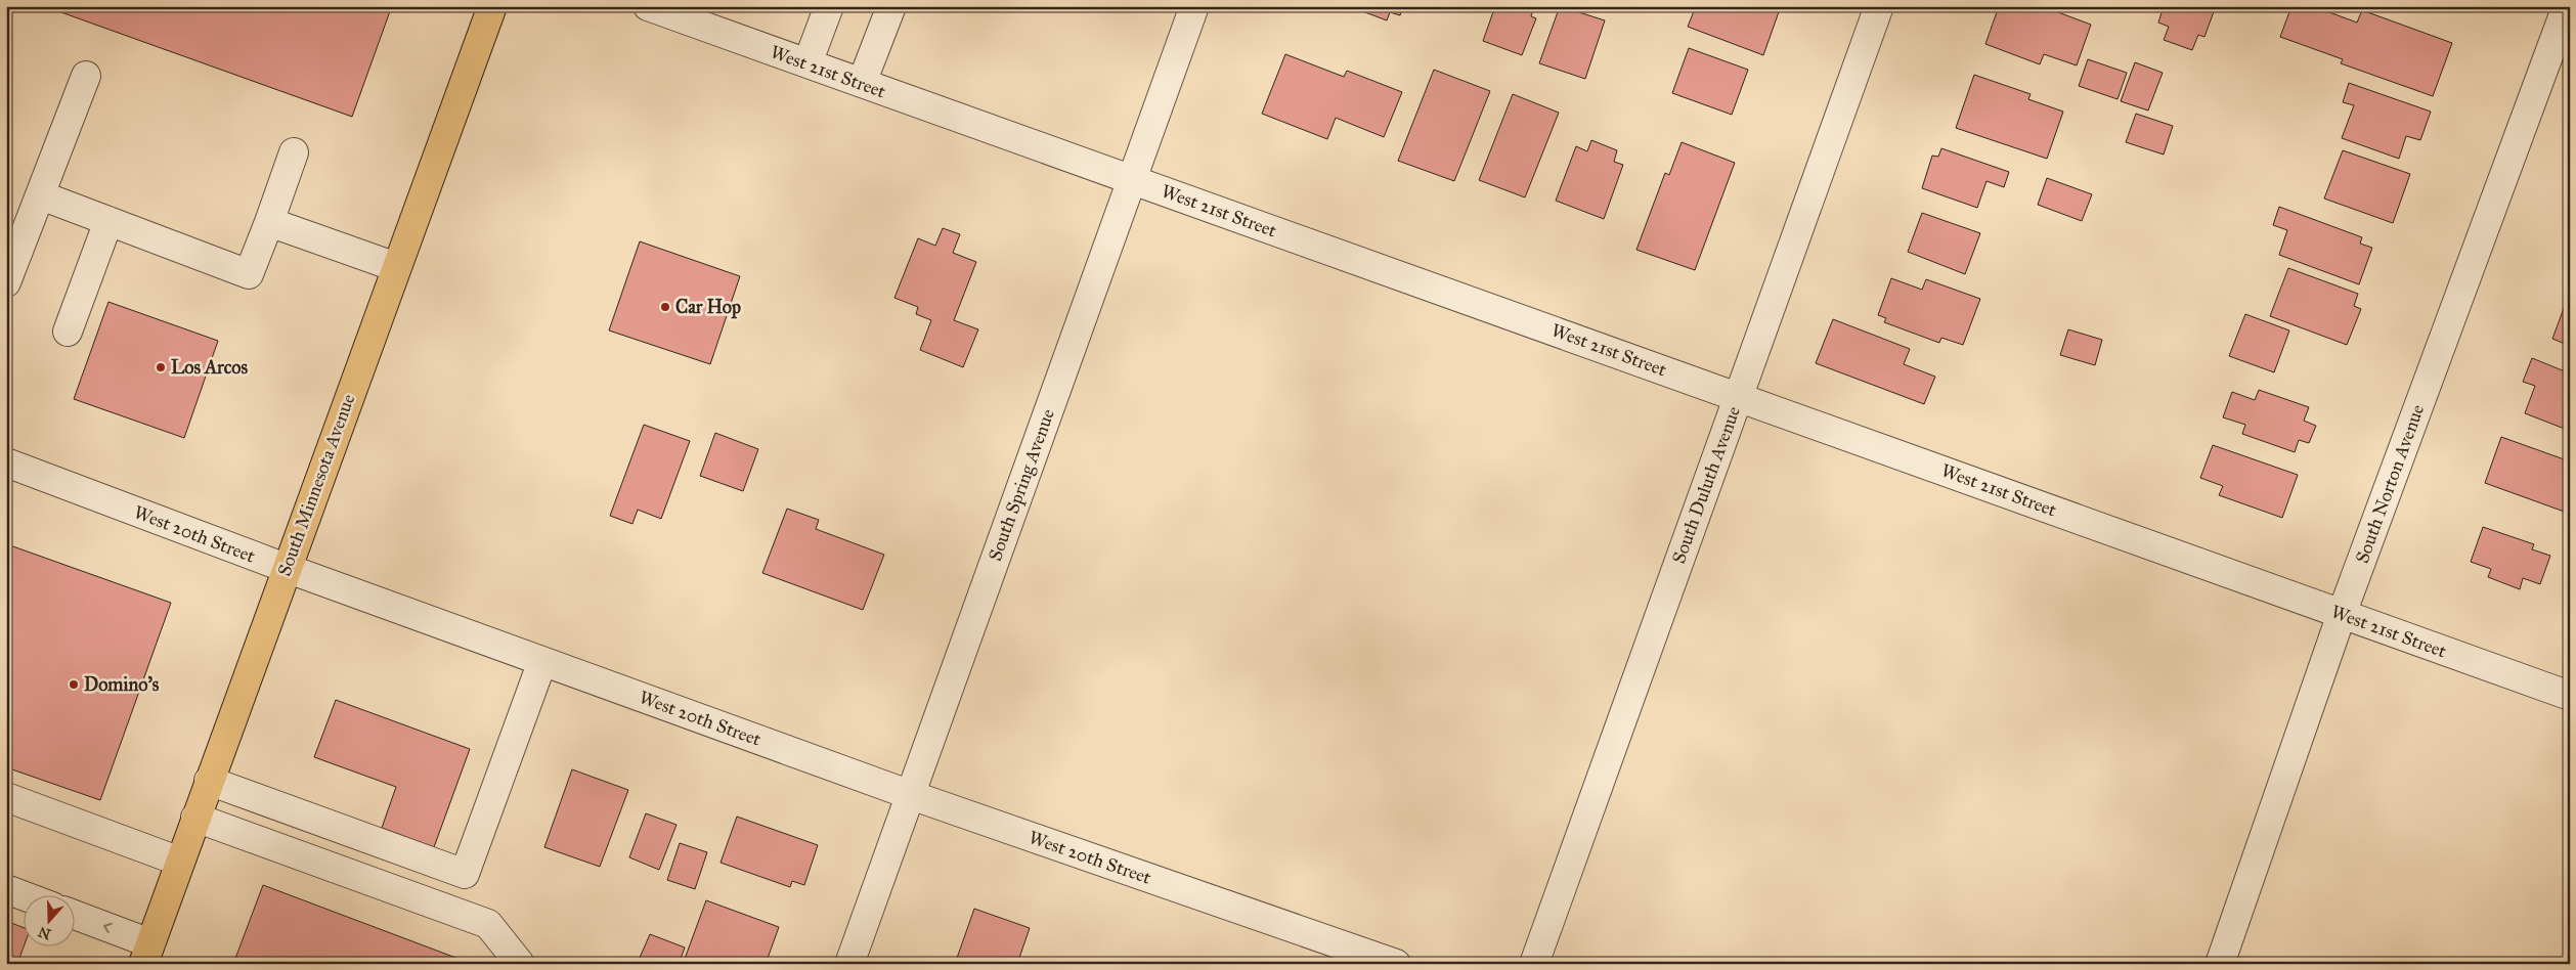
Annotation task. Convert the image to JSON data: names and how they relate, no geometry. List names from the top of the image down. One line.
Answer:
{"streets":{"main road":["South Minnesota Avenue"],"street":["West 21st Street","South Norton Avenue","South Spring Avenue","South Duluth Avenue","West 20th Street"]},"crossings":[["West 21st Street","South Norton Avenue"],["West 21st Street","South Spring Avenue"],["West 21st Street","South Duluth Avenue"],["South Minnesota Avenue","West 20th Street"],["South Spring Avenue","West 20th Street"]],"places":["Car Hop","Los Arcos","Domino's"],"north":"bottom"}
